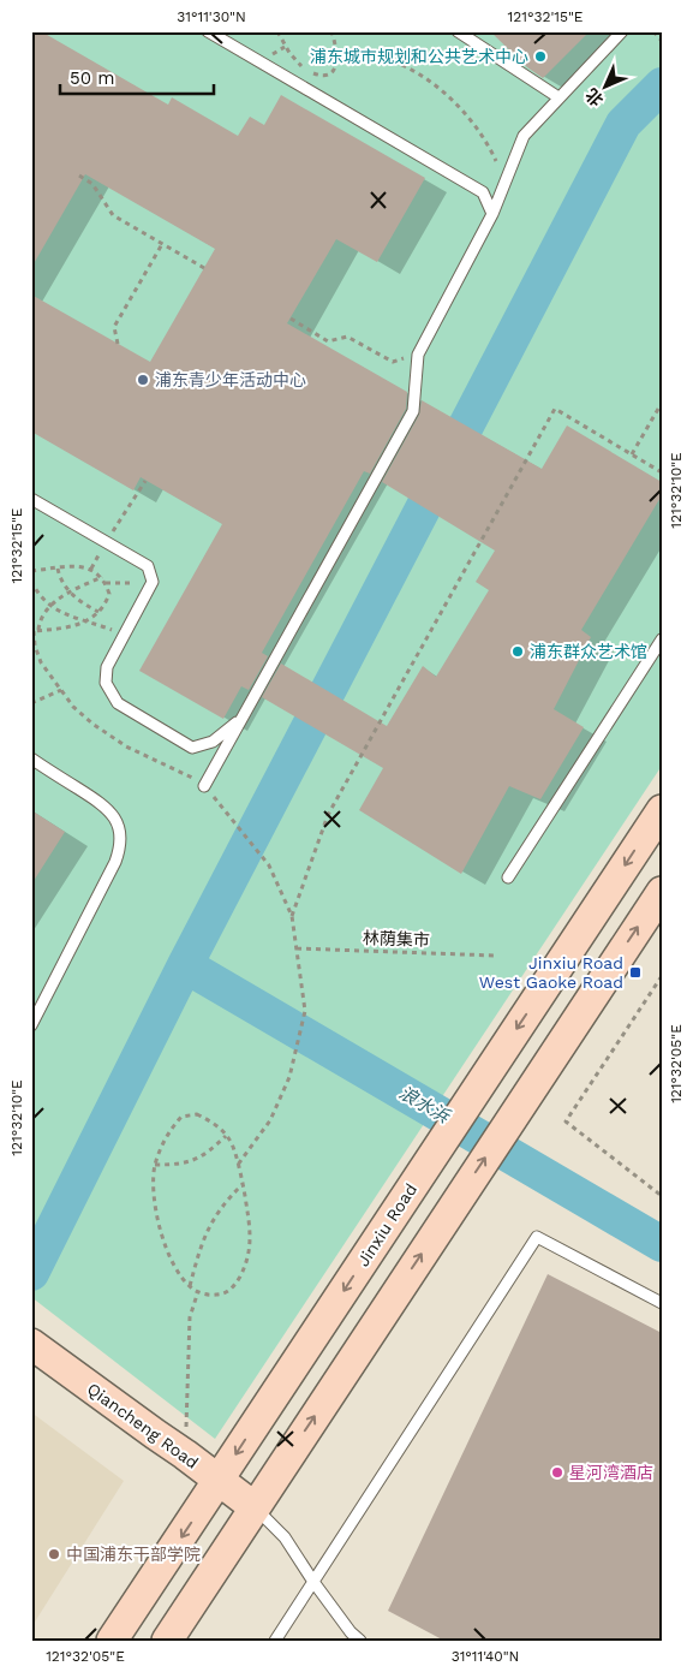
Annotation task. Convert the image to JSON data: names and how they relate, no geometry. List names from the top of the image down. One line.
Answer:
{"streets":{"main road":["Jinxiu Road","Qiancheng Road"],"path":["林荫集市"]},"crossings":[["Jinxiu Road","Qiancheng Road"]],"water":["浪水浜"],"places":{"other":["浦东城市规划和公共艺术中心","浦东青少年活动中心","浦东群众艺术馆","星河湾酒店","中国浦东干部学院"],"transit":["Jinxiu Road West Gaoke Road"]},"scale_bar":"50 m","north":"bottom left","coordinates":["31°11'30\"N","121°32'15\"E","121°32'10\"E","121°32'05\"E","31°11'40\"N"]}
